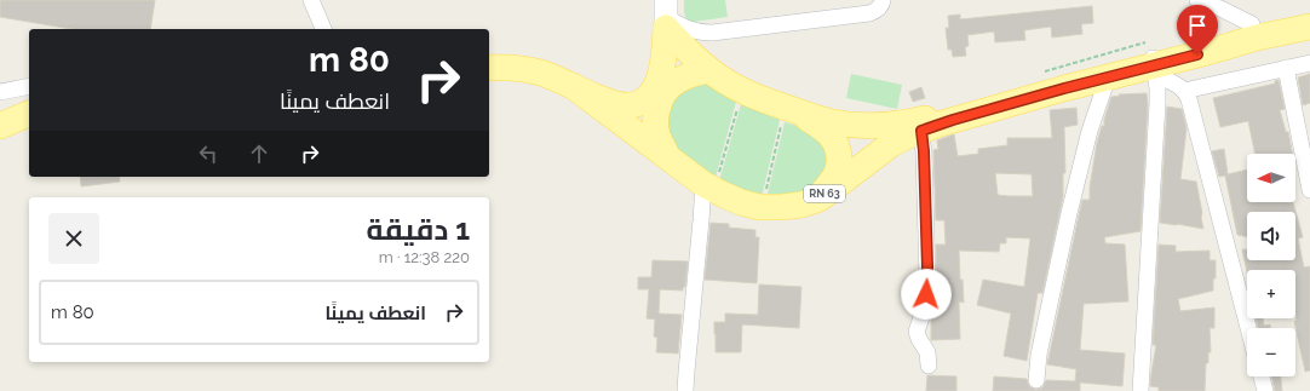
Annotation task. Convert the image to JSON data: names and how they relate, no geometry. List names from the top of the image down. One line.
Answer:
{"streets":{"main road":["RN 63"]},"north":"left","page":{"turn":["80 m","انعطف يمينًا"],"map_buttons":["+","−"],"heading":["1 دقيقة","220 m · 12:38"],"list":[{"name":"انعطف يمينًا","value":"80 m"}]}}
